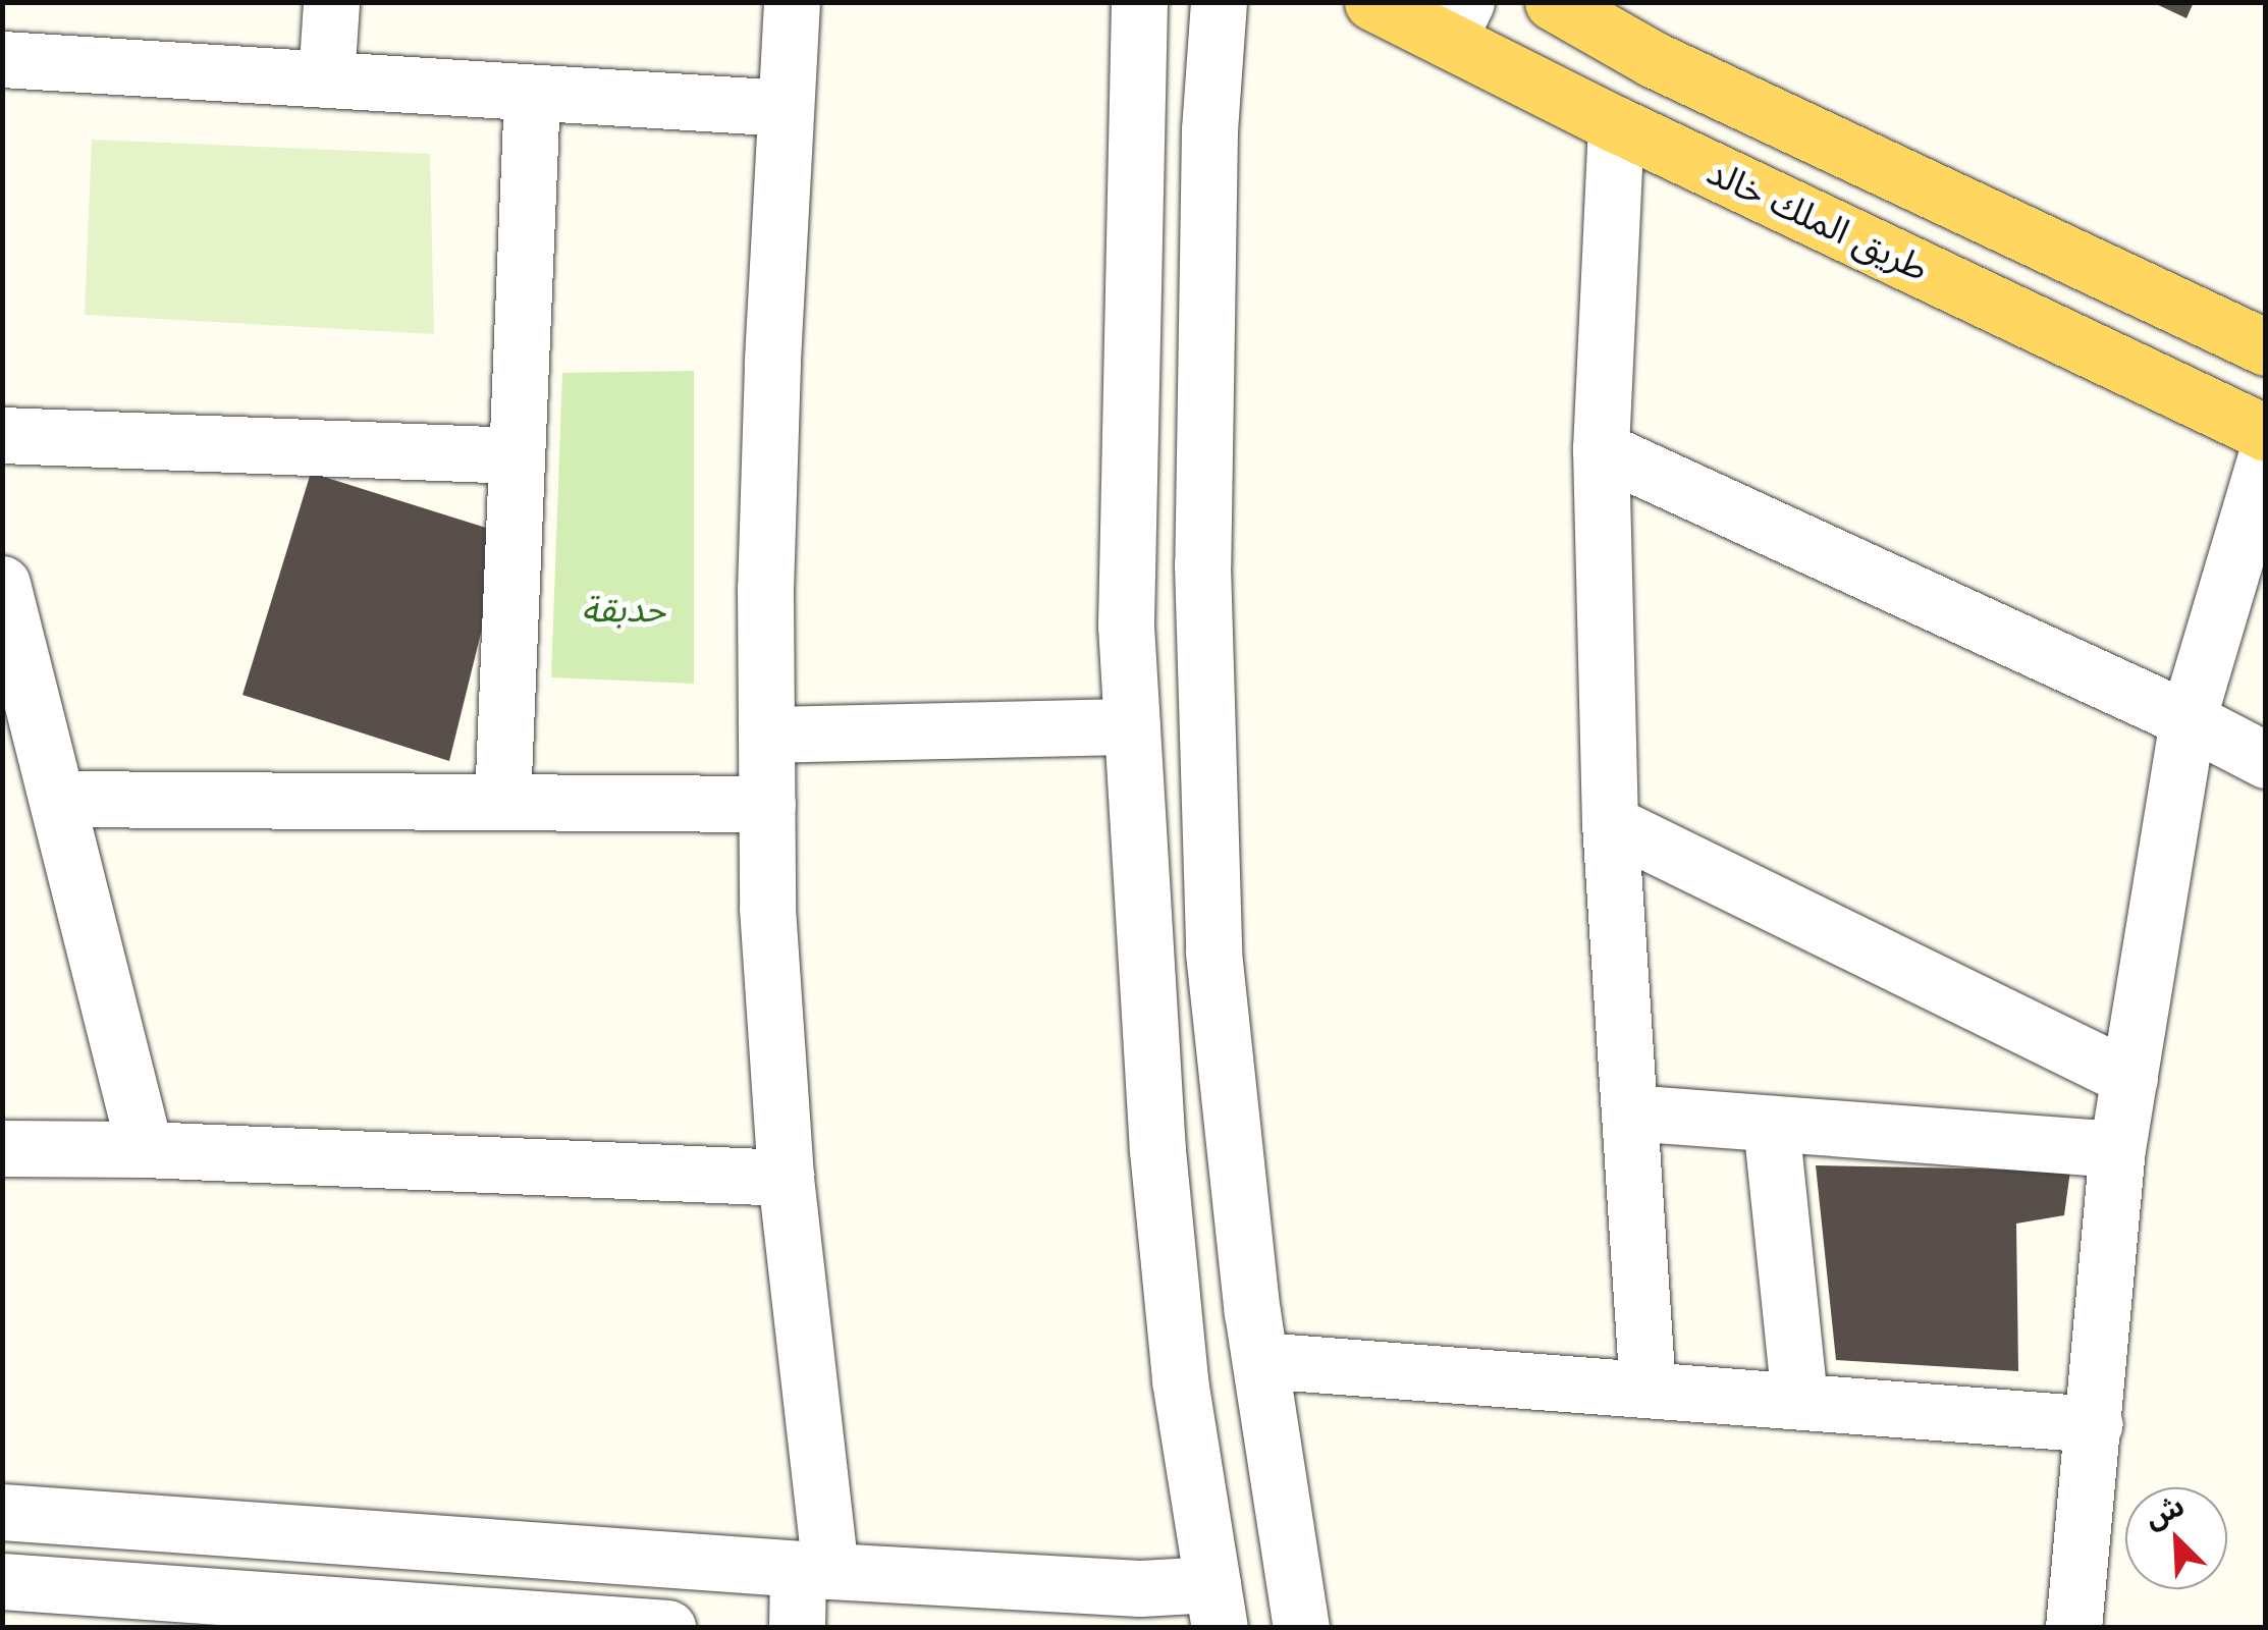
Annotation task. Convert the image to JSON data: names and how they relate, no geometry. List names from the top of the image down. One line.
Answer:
{"streets":{"main road":["طريق الملك خالد"]},"parks":["حدبقة"],"north":"top left"}
